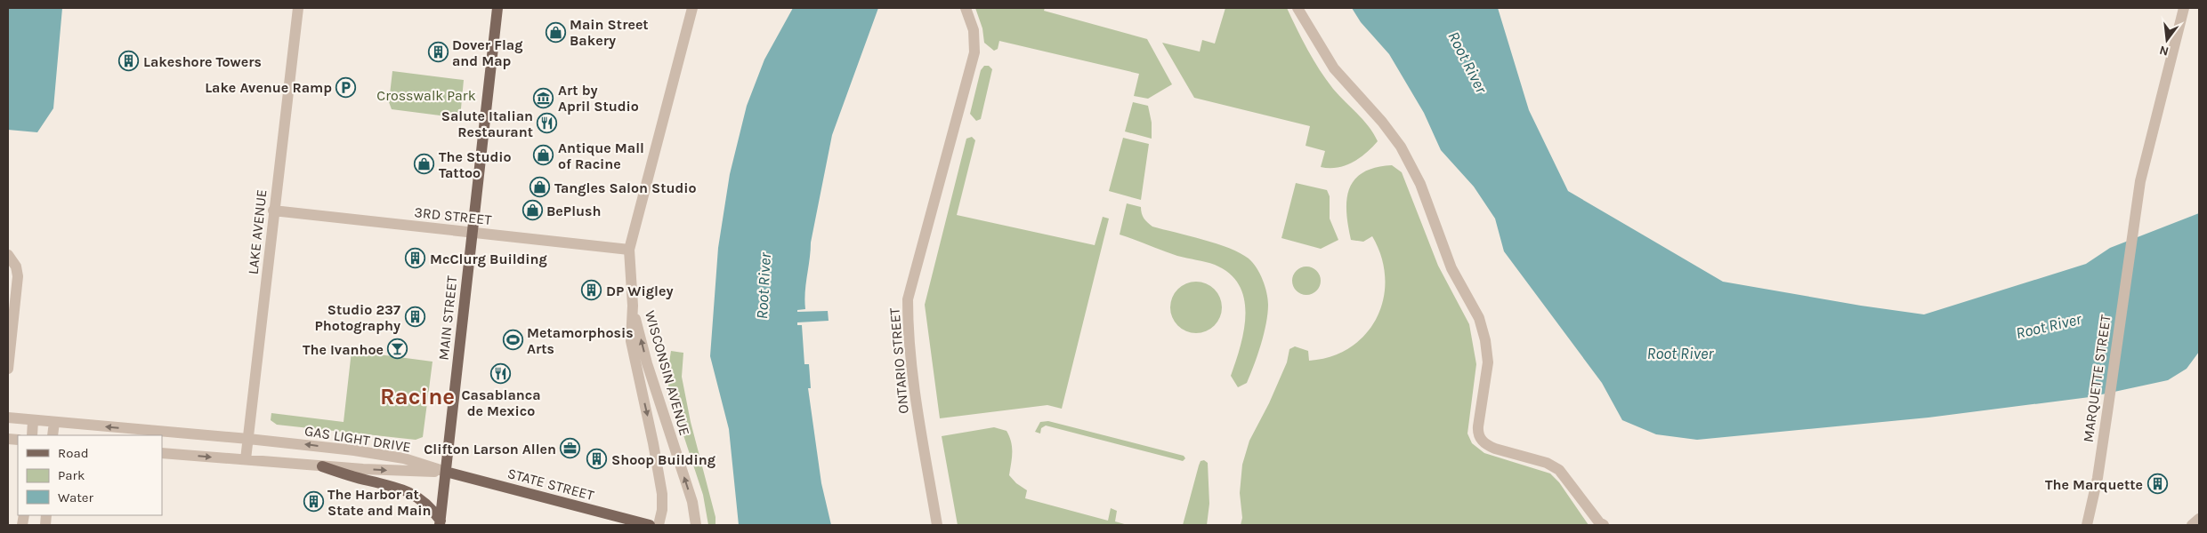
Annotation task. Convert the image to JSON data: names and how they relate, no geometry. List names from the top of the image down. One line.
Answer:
{"streets":{"main road":["MAIN STREET","STATE STREET"],"street":["3RD STREET","LAKE AVENUE","ONTARIO STREET","WISCONSIN AVENUE","MARQUETTE STREET","GAS LIGHT DRIVE"]},"crossings":[["3RD STREET","LAKE AVENUE"],["3RD STREET","MAIN STREET"],["3RD STREET","WISCONSIN AVENUE"],["LAKE AVENUE","GAS LIGHT DRIVE"],["MAIN STREET","GAS LIGHT DRIVE"],["MAIN STREET","STATE STREET"],["GAS LIGHT DRIVE","STATE STREET"]],"districts":["Racine"],"water":["Root River"],"parks":["Crosswalk Park"],"places":{"shop":["Main Street Bakery","Antique Mall of Racine","The Studio Tattoo","Tangles Salon Studio","BePlush"],"building":["Dover Flag and Map","Lakeshore Towers","McClurg Building","DP Wigley","Studio 237 Photography","Shoop Building","The Marquette","The Harbor at State and Main"],"parking":["Lake Avenue Ramp"],"museum":["Art by April Studio"],"restaurant":["Salute Italian Restaurant","Casablanca de Mexico"],"sports":["Metamorphosis Arts"],"bar":["The Ivanhoe"],"office":["Clifton Larson Allen"]},"legend":["Road","Park","Water"],"north":"bottom"}
